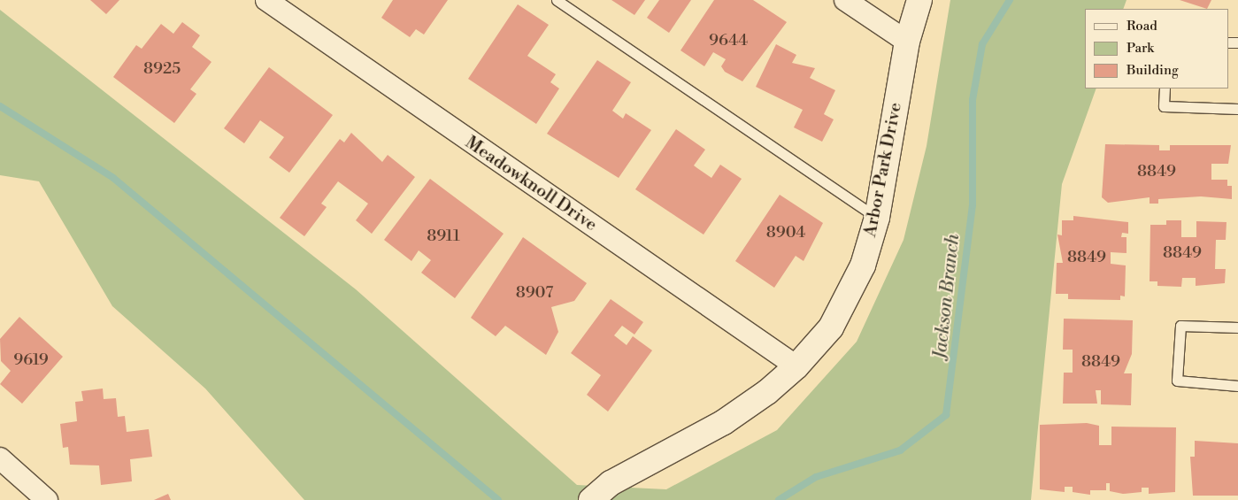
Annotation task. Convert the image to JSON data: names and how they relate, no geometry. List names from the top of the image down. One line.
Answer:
{"streets":{"street":["Arbor Park Drive","Meadowknoll Drive"]},"crossings":[["Arbor Park Drive","Meadowknoll Drive"]],"water":["Jackson Branch"],"house_numbers":["9644","8925","8849","8904","8911","8849","8849","8907","9619","8849"],"legend":["Road","Park","Building"]}
